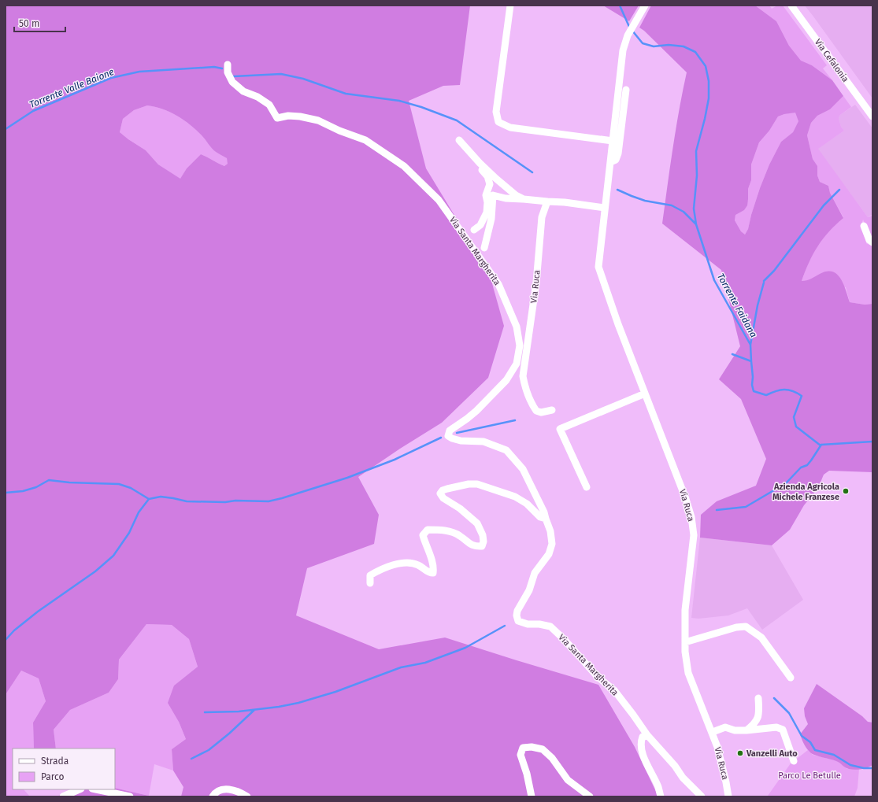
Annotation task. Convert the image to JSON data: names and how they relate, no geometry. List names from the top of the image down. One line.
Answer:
{"streets":{"street":["Via Cefalonia","Via Santa Margherita","Via Ruca"]},"water":["Torrente Valle Baione","Torrente Faidana"],"parks":["Parco Le Betulle"],"places":["Azienda Agricola Michele Franzese","Vanzelli Auto"],"legend":["Strada","Parco"],"scale_bar":"50 m"}
